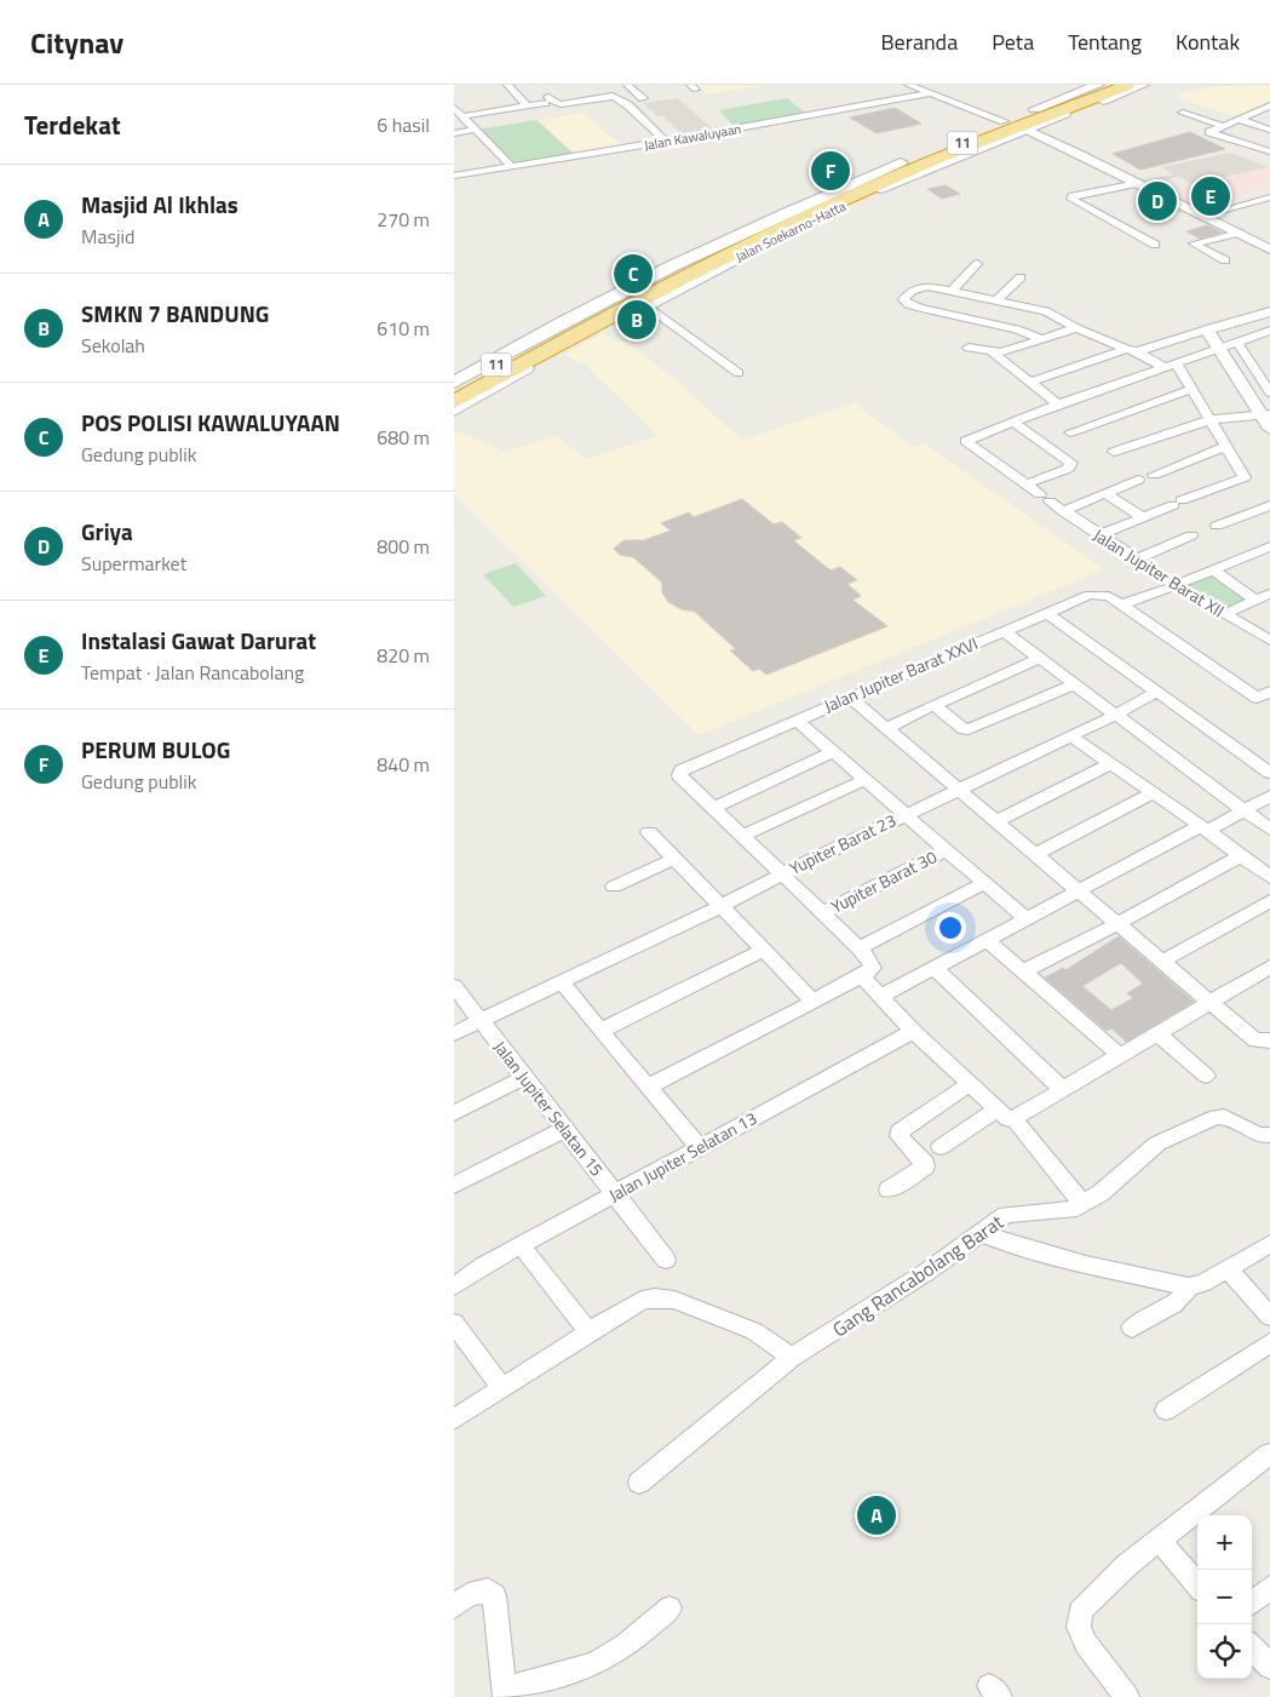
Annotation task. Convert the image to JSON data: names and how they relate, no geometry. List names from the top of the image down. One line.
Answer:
{"streets":{"highway":["11","Jalan Soekarno-Hatta"],"street":["Jalan Kawaluyaan","Jalan Jupiter Barat XII","Jalan Jupiter Barat XXVI","Yupiter Barat 23","Yupiter Barat 30","Jalan Jupiter Selatan 15","Jalan Jupiter Selatan 13","Gang Rancabolang Barat"]},"crossings":[["Yupiter Barat 23","Jalan Jupiter Selatan 15"],["Jalan Jupiter Selatan 15","Jalan Jupiter Selatan 13"]],"page":{"header":"Citynav","nav":["Beranda","Peta","Tentang","Kontak"],"heading":["Terdekat","6 hasil"],"pins":["F","E","D","C","B","A"],"list":[{"mark":"A","name":"Masjid Al Ikhlas","note":"Masjid","value":"270 m"},{"mark":"B","name":"SMKN 7 BANDUNG","note":"Sekolah","value":"610 m"},{"mark":"C","name":"POS POLISI KAWALUYAAN","note":"Gedung publik","value":"680 m"},{"mark":"D","name":"Griya","note":"Supermarket","value":"800 m"},{"mark":"E","name":"Instalasi Gawat Darurat","note":"Tempat · Jalan Rancabolang","value":"820 m"},{"mark":"F","name":"PERUM BULOG","note":"Gedung publik","value":"840 m"}],"map_buttons":["+","−"]}}
